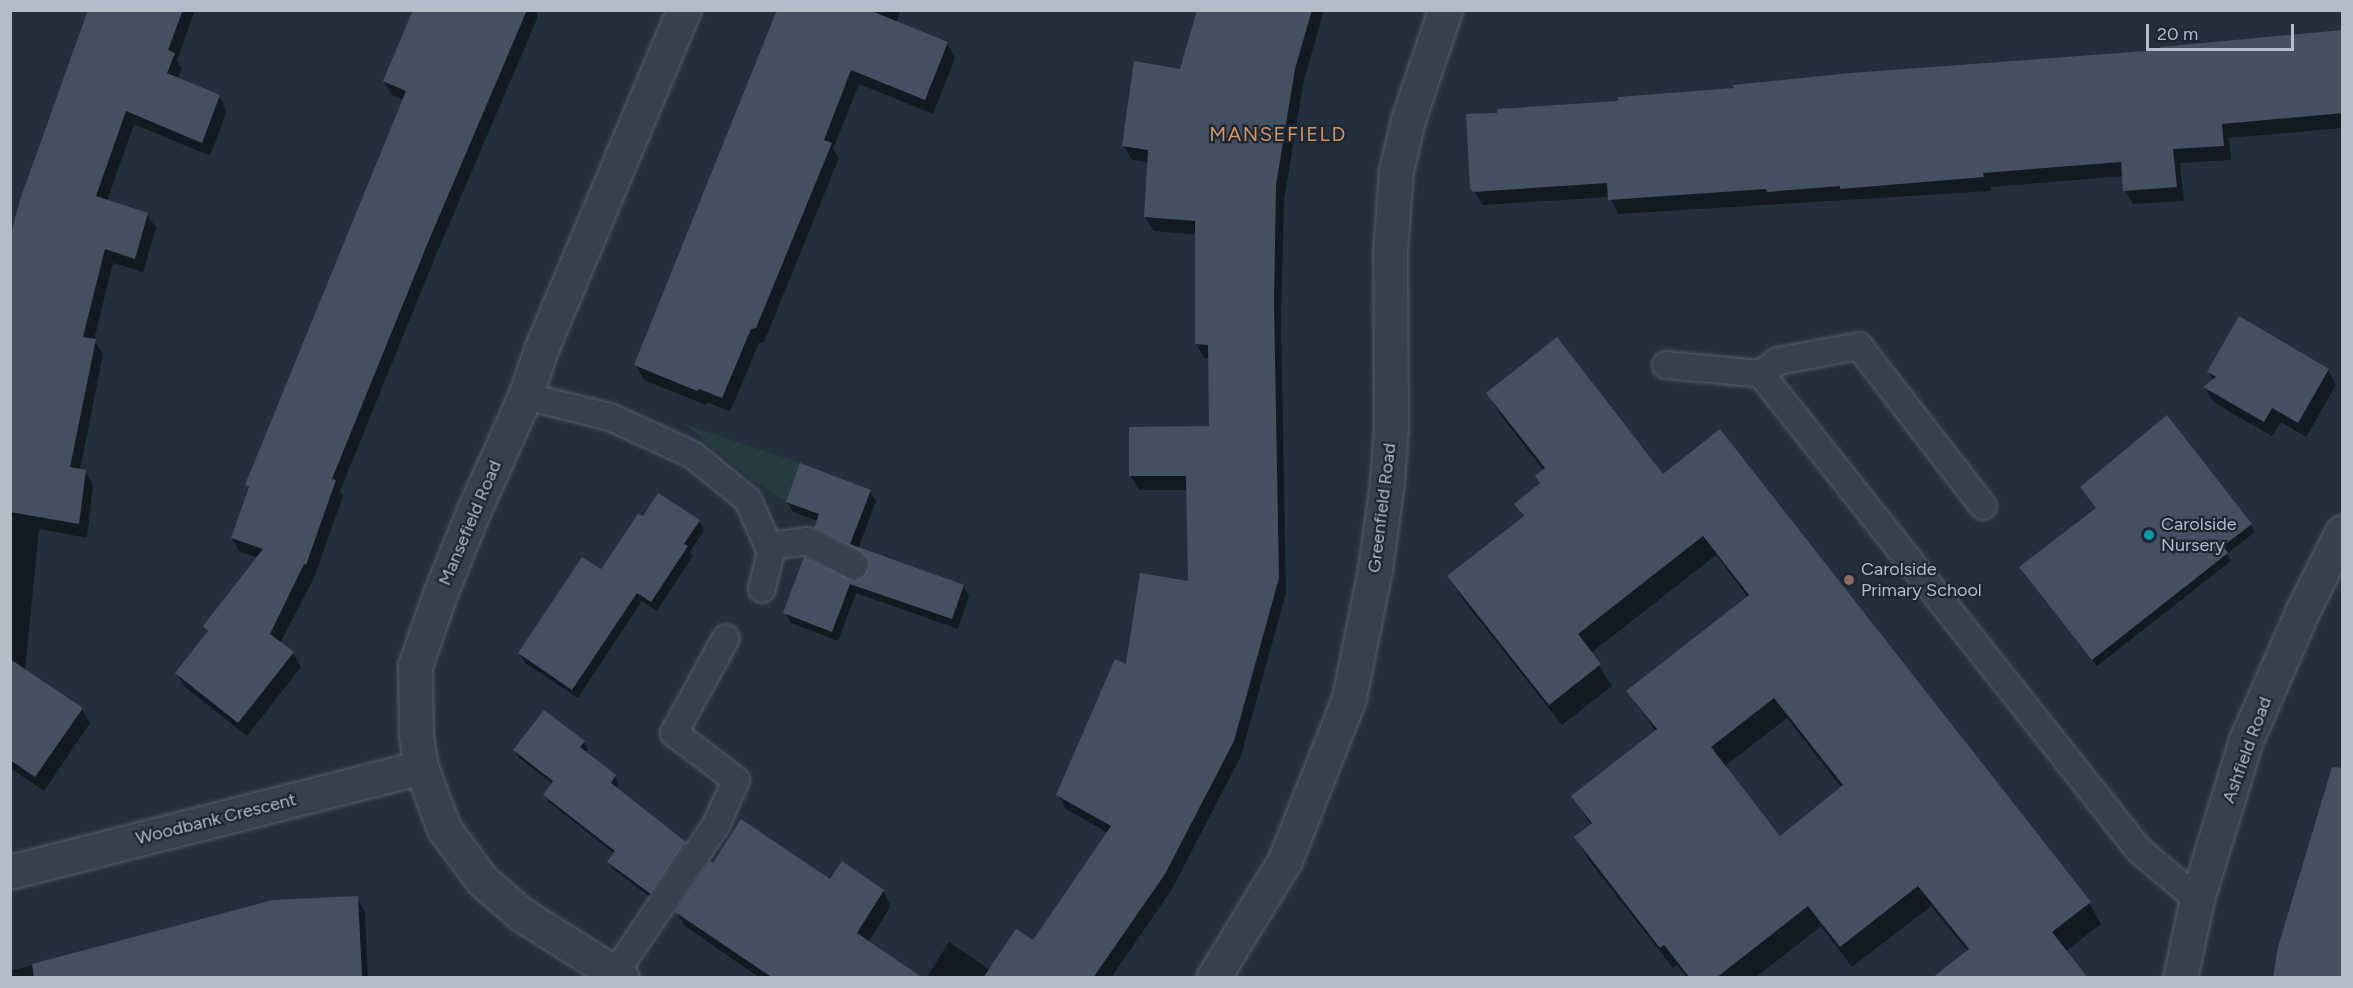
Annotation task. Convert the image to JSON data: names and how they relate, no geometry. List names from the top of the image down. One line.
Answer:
{"streets":{"street":["Greenfield Road","Mansefield Road","Ashfield Road","Woodbank Crescent"]},"crossings":[["Mansefield Road","Woodbank Crescent"]],"districts":["MANSEFIELD"],"places":["Carolside Nursery","Carolside Primary School"],"scale_bar":"20 m"}
